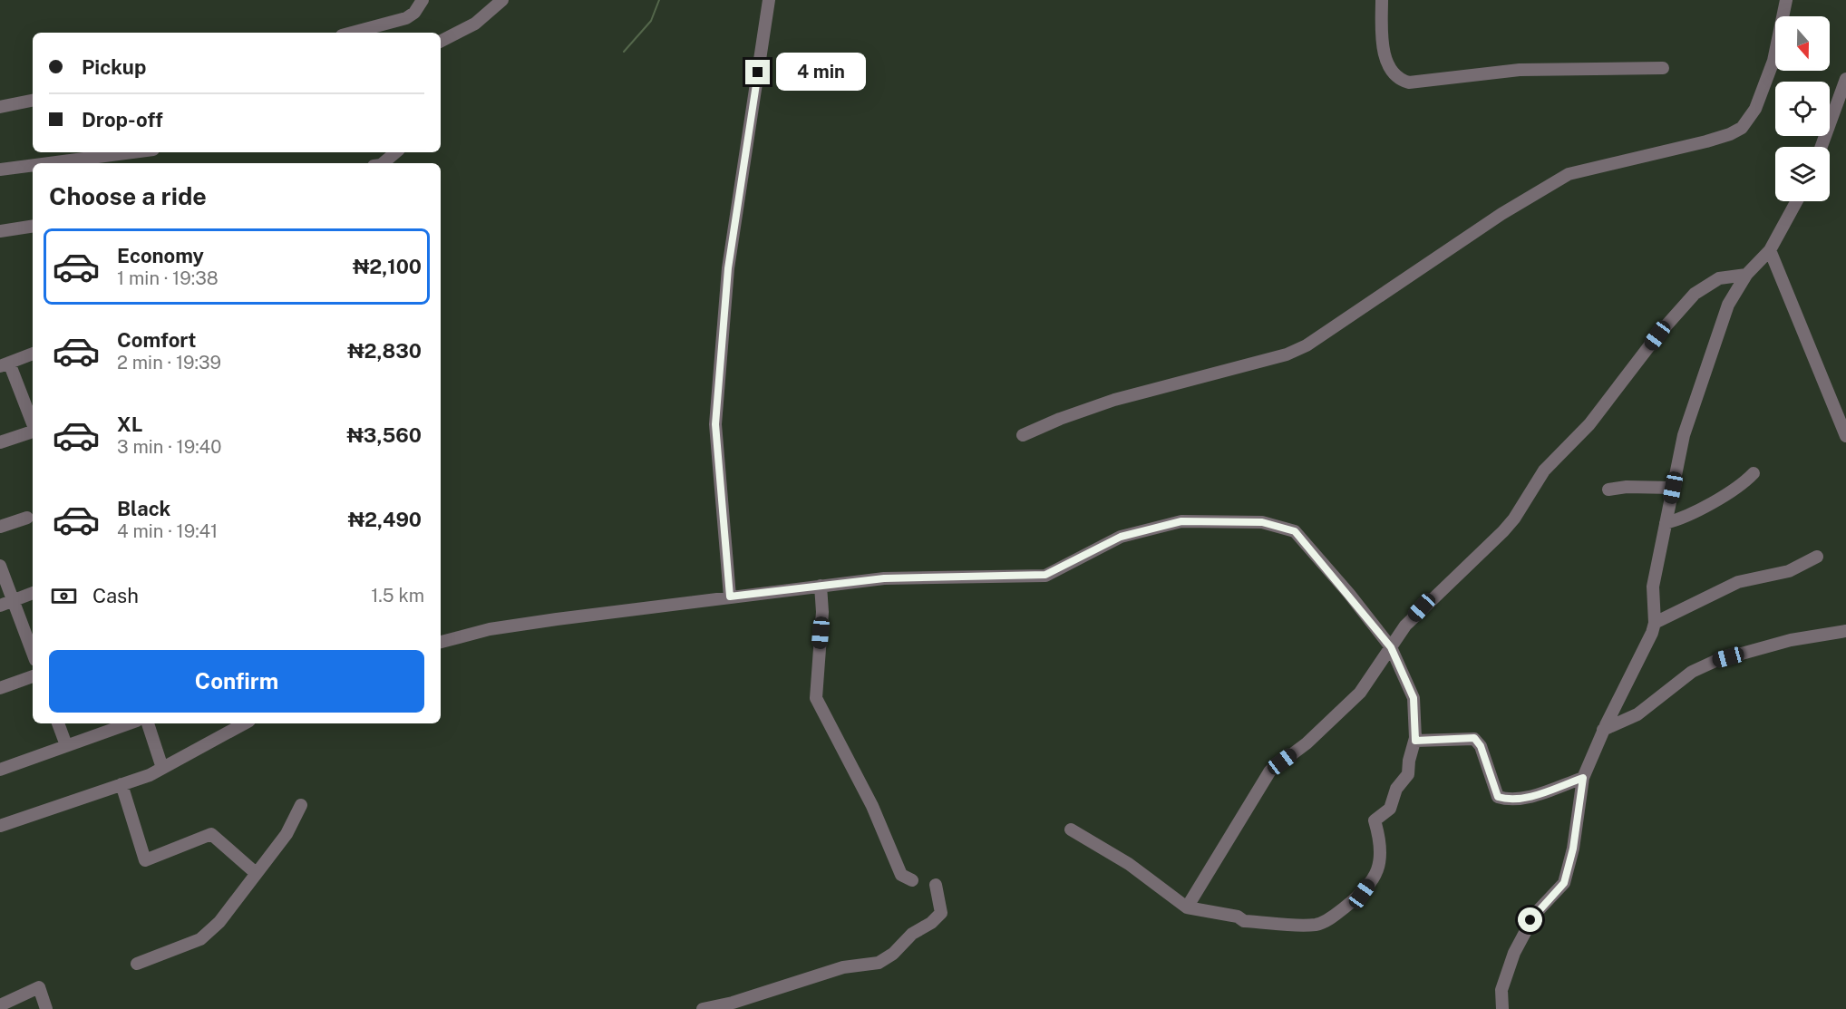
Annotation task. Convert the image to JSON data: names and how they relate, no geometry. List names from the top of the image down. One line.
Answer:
{"north":"bottom","page":{"banner":["Pickup","Drop-off"],"bubble":"4 min","heading":"Choose a ride","list":[{"name":"Economy","note":"1 min · 19:38","value":"₦2,100"},{"name":"Comfort","note":"2 min · 19:39","value":"₦2,830"},{"name":"XL","note":"3 min · 19:40","value":"₦3,560"},{"name":"Black","note":"4 min · 19:41","value":"₦2,490"}],"pay":["Cash","1.5 km"],"buttons":"Confirm"}}
